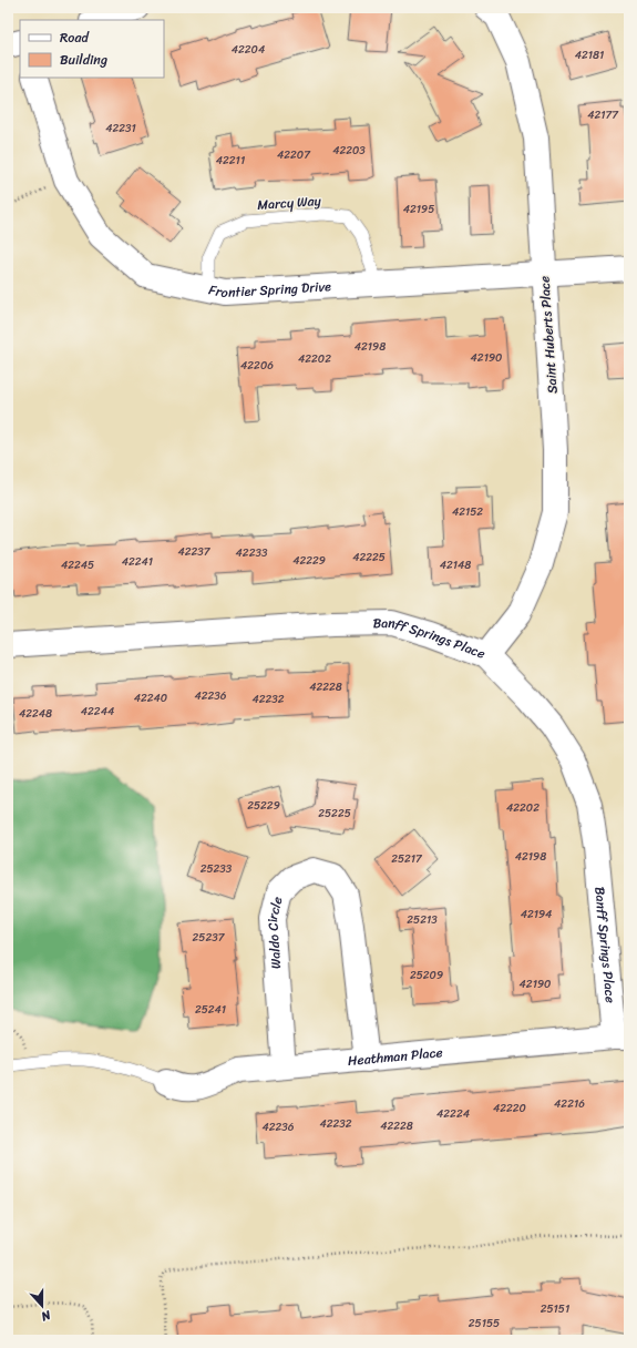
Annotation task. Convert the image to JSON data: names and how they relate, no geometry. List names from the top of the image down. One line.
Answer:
{"streets":{"street":["Frontier Spring Drive","Saint Huberts Place","Banff Springs Place","Waldo Circle","Heathman Place"],"lane":["Marcy Way"]},"crossings":[["Marcy Way","Frontier Spring Drive"],["Frontier Spring Drive","Saint Huberts Place"],["Saint Huberts Place","Banff Springs Place"],["Banff Springs Place","Heathman Place"],["Waldo Circle","Heathman Place"]],"house_numbers":["42204","42181","42177","42231","42203","42207","42211","42195","42198","42190","42202","42206","42152","42237","42233","42225","42229","42241","42245","42148","42228","42236","42240","42232","42244","42248","25229","42202","25225","42198","25217","25233","42194","25213","25237","25209","42190","25241","42216","42220","42224","42232","42228","42236","25151","25155"],"legend":["Road","Building"],"north":"bottom"}
